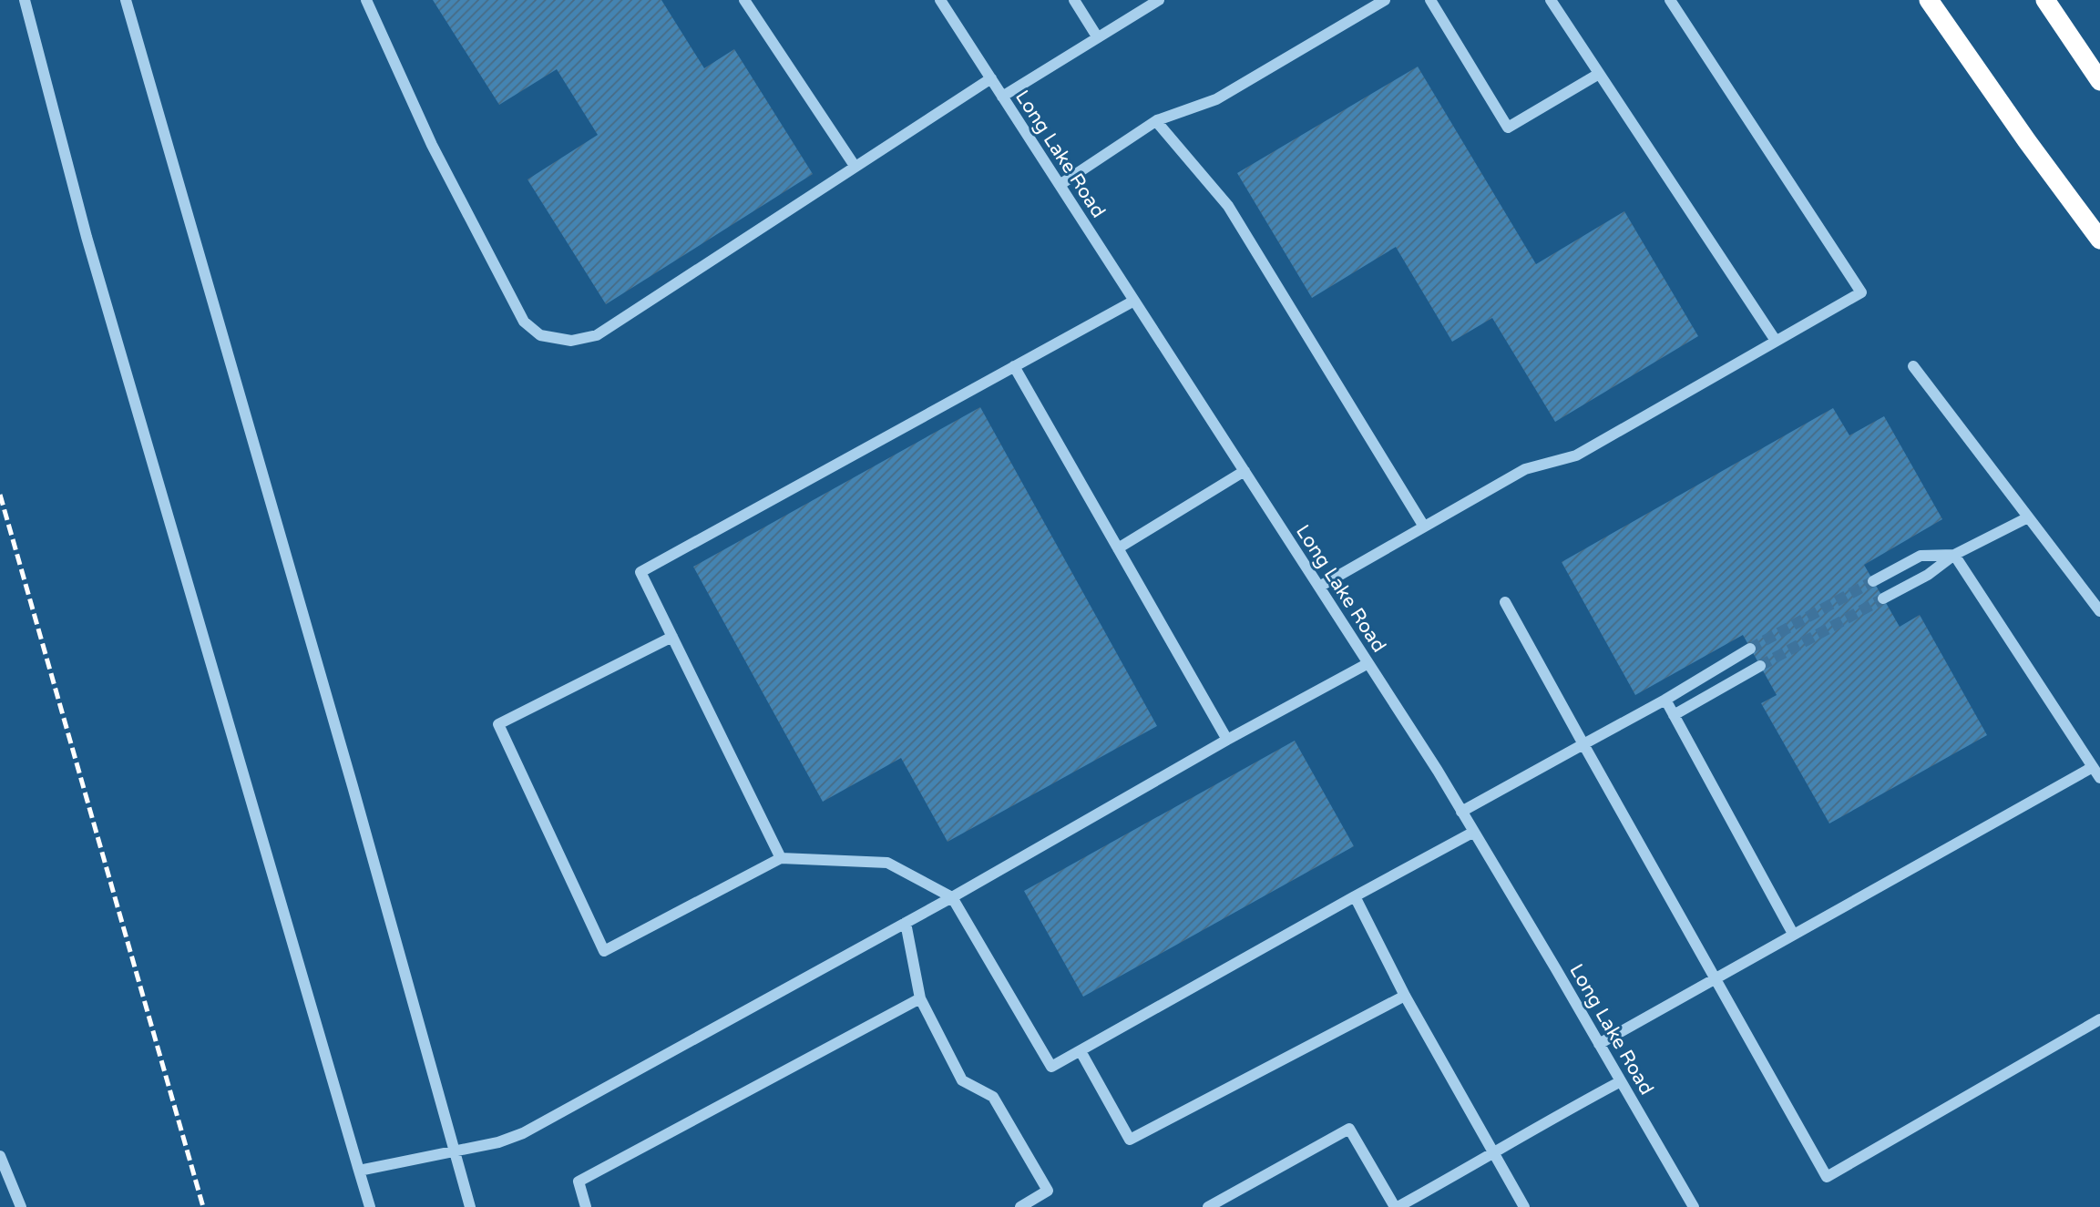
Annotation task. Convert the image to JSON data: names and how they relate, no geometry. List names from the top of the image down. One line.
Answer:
{"streets":{"street":["Long Lake Road"]}}
